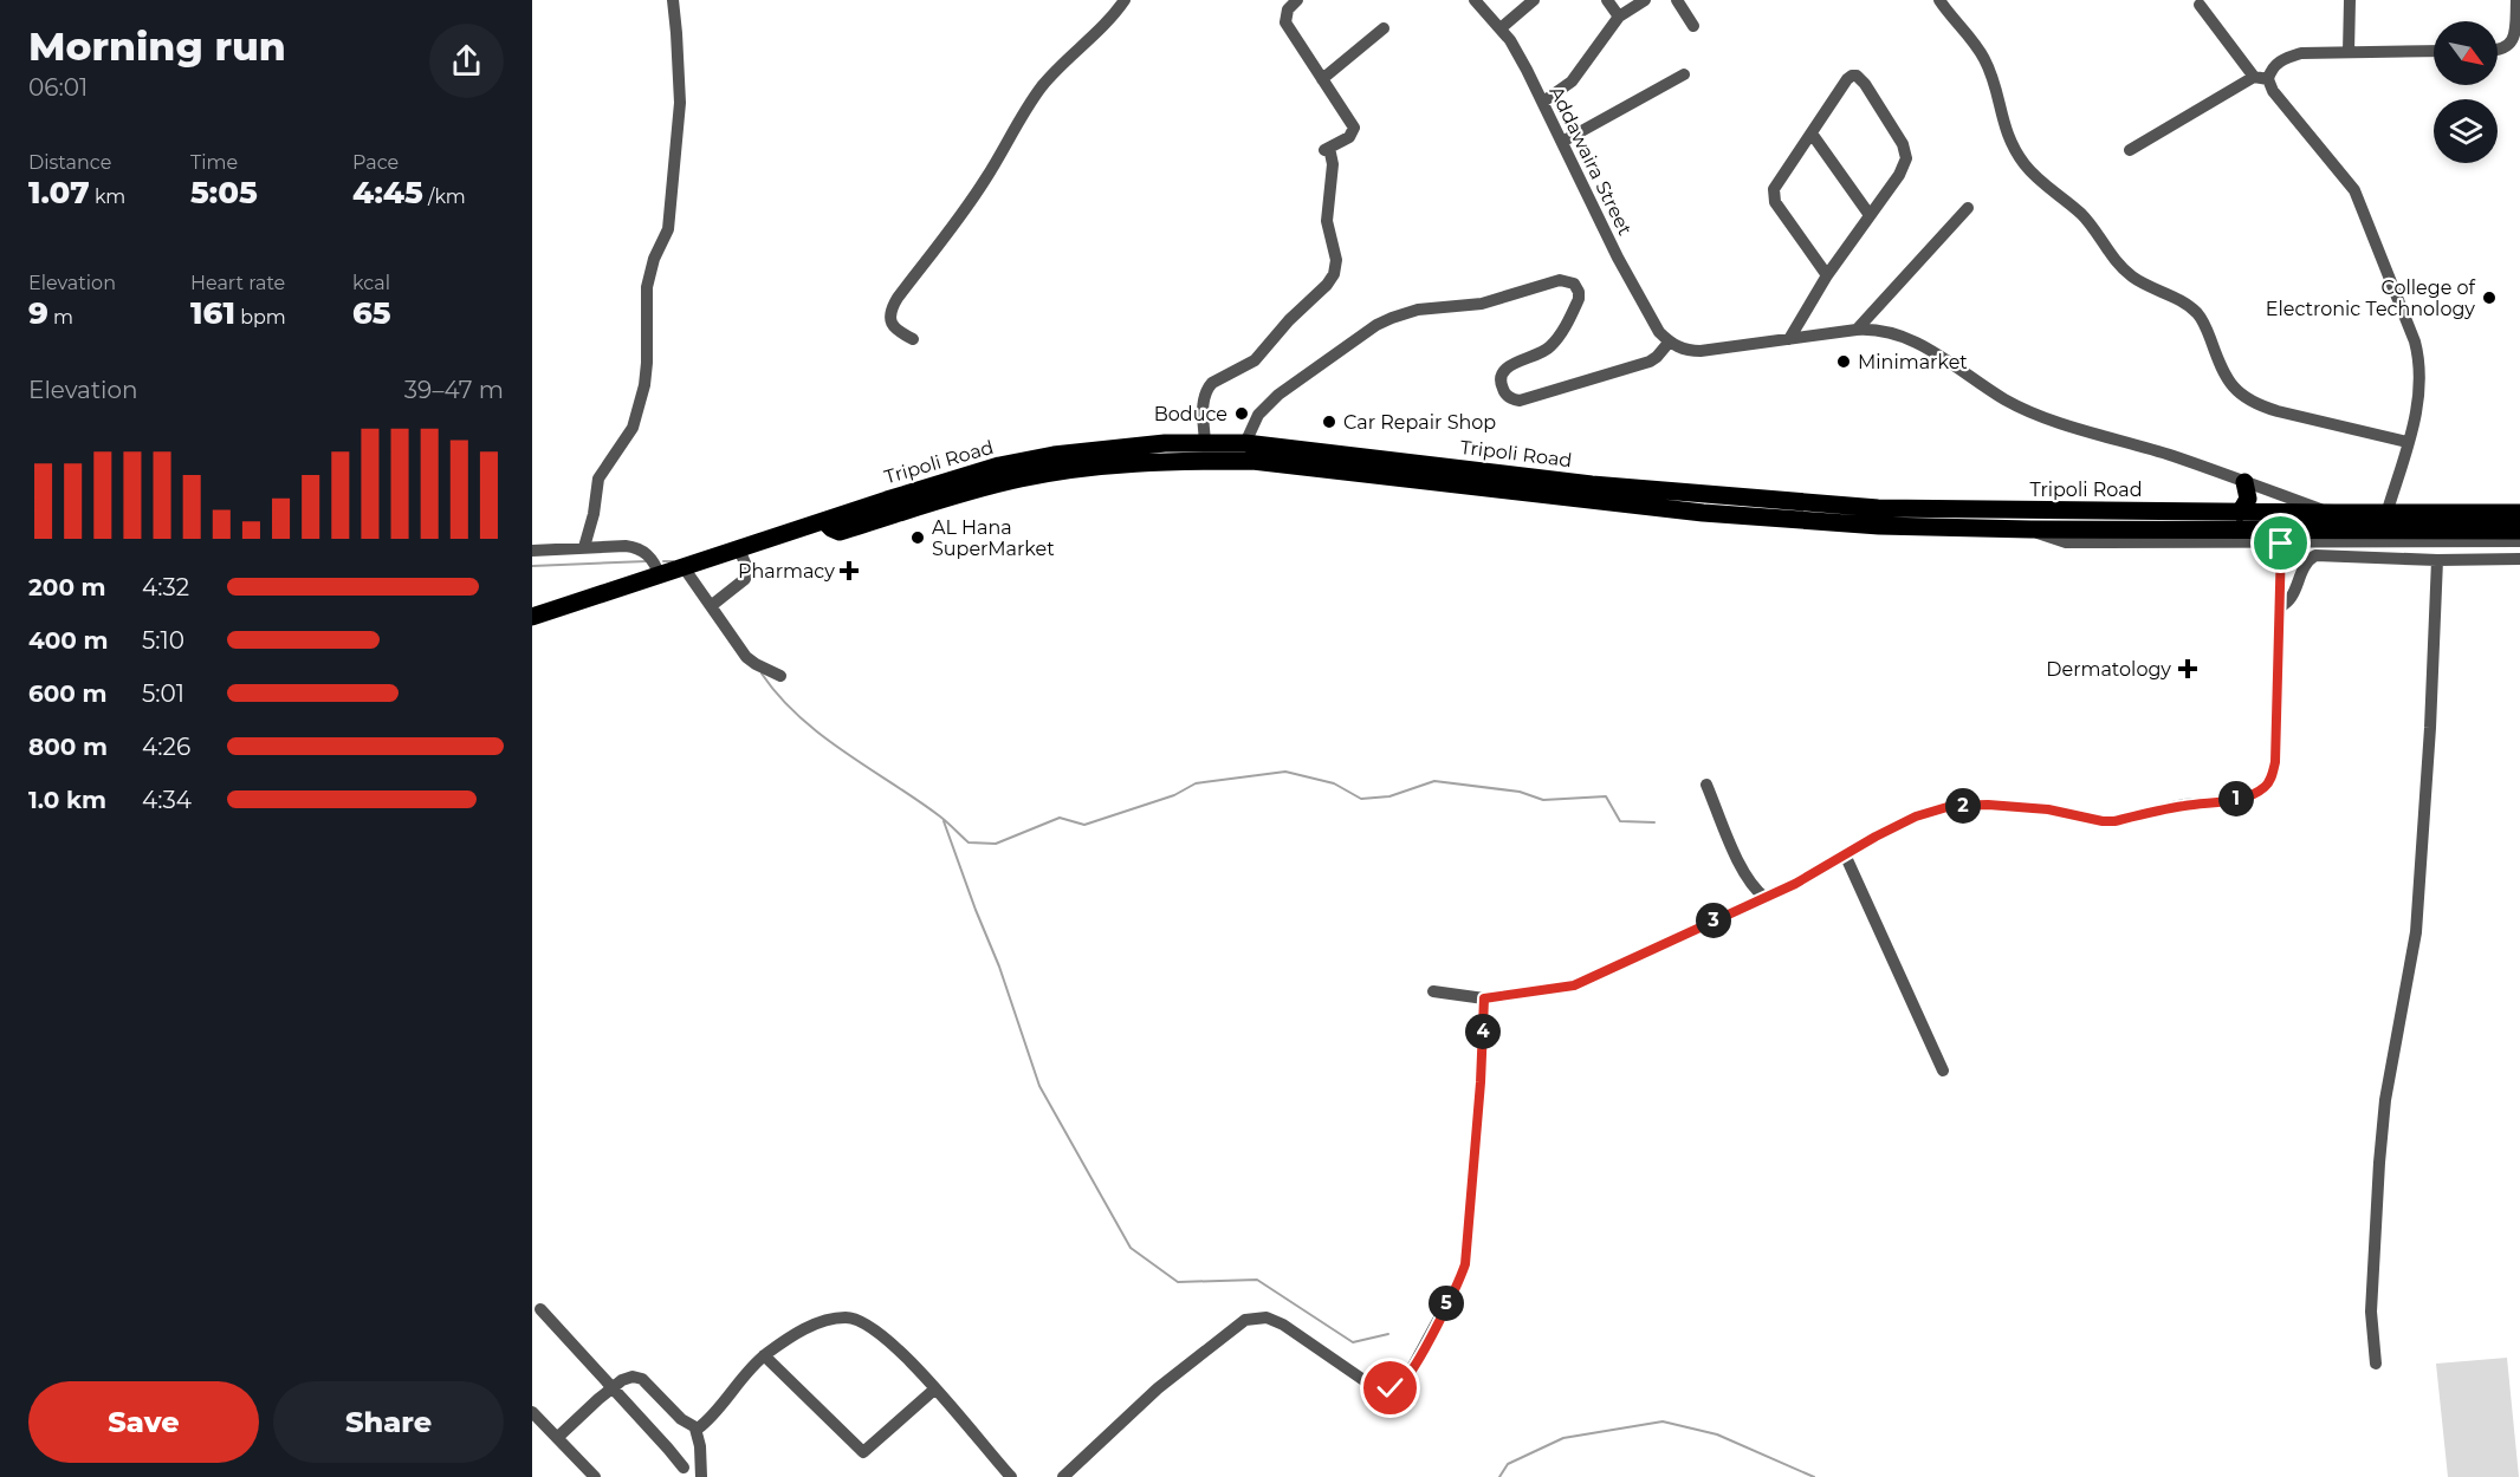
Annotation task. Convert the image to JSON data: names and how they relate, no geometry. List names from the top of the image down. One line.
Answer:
{"streets":{"highway":["Tripoli Road"],"street":["Addawaira Street"]},"places":{"other":["College of Electronic Technology","Minimarket","Boduce","Car Repair Shop","AL Hana SuperMarket"],"health":["Pharmacy","Dermatology"]},"north":"bottom right","page":{"heading":["Morning run","06:01"],"stats":[["Distance","1.07 km"],["Time","5:05"],["Pace","4:45 /km"],["Elevation","9 m"],["Heart rate","161 bpm"],["kcal","65"]],"chart":["Elevation","39–47 m"],"list":[{"name":"200 m","note":"4:32"},{"name":"400 m","note":"5:10"},{"name":"600 m","note":"5:01"},{"name":"800 m","note":"4:26"},{"name":"1.0 km","note":"4:34"}],"pins":["1","2","3","4","5"],"buttons":["Save","Share"]}}
